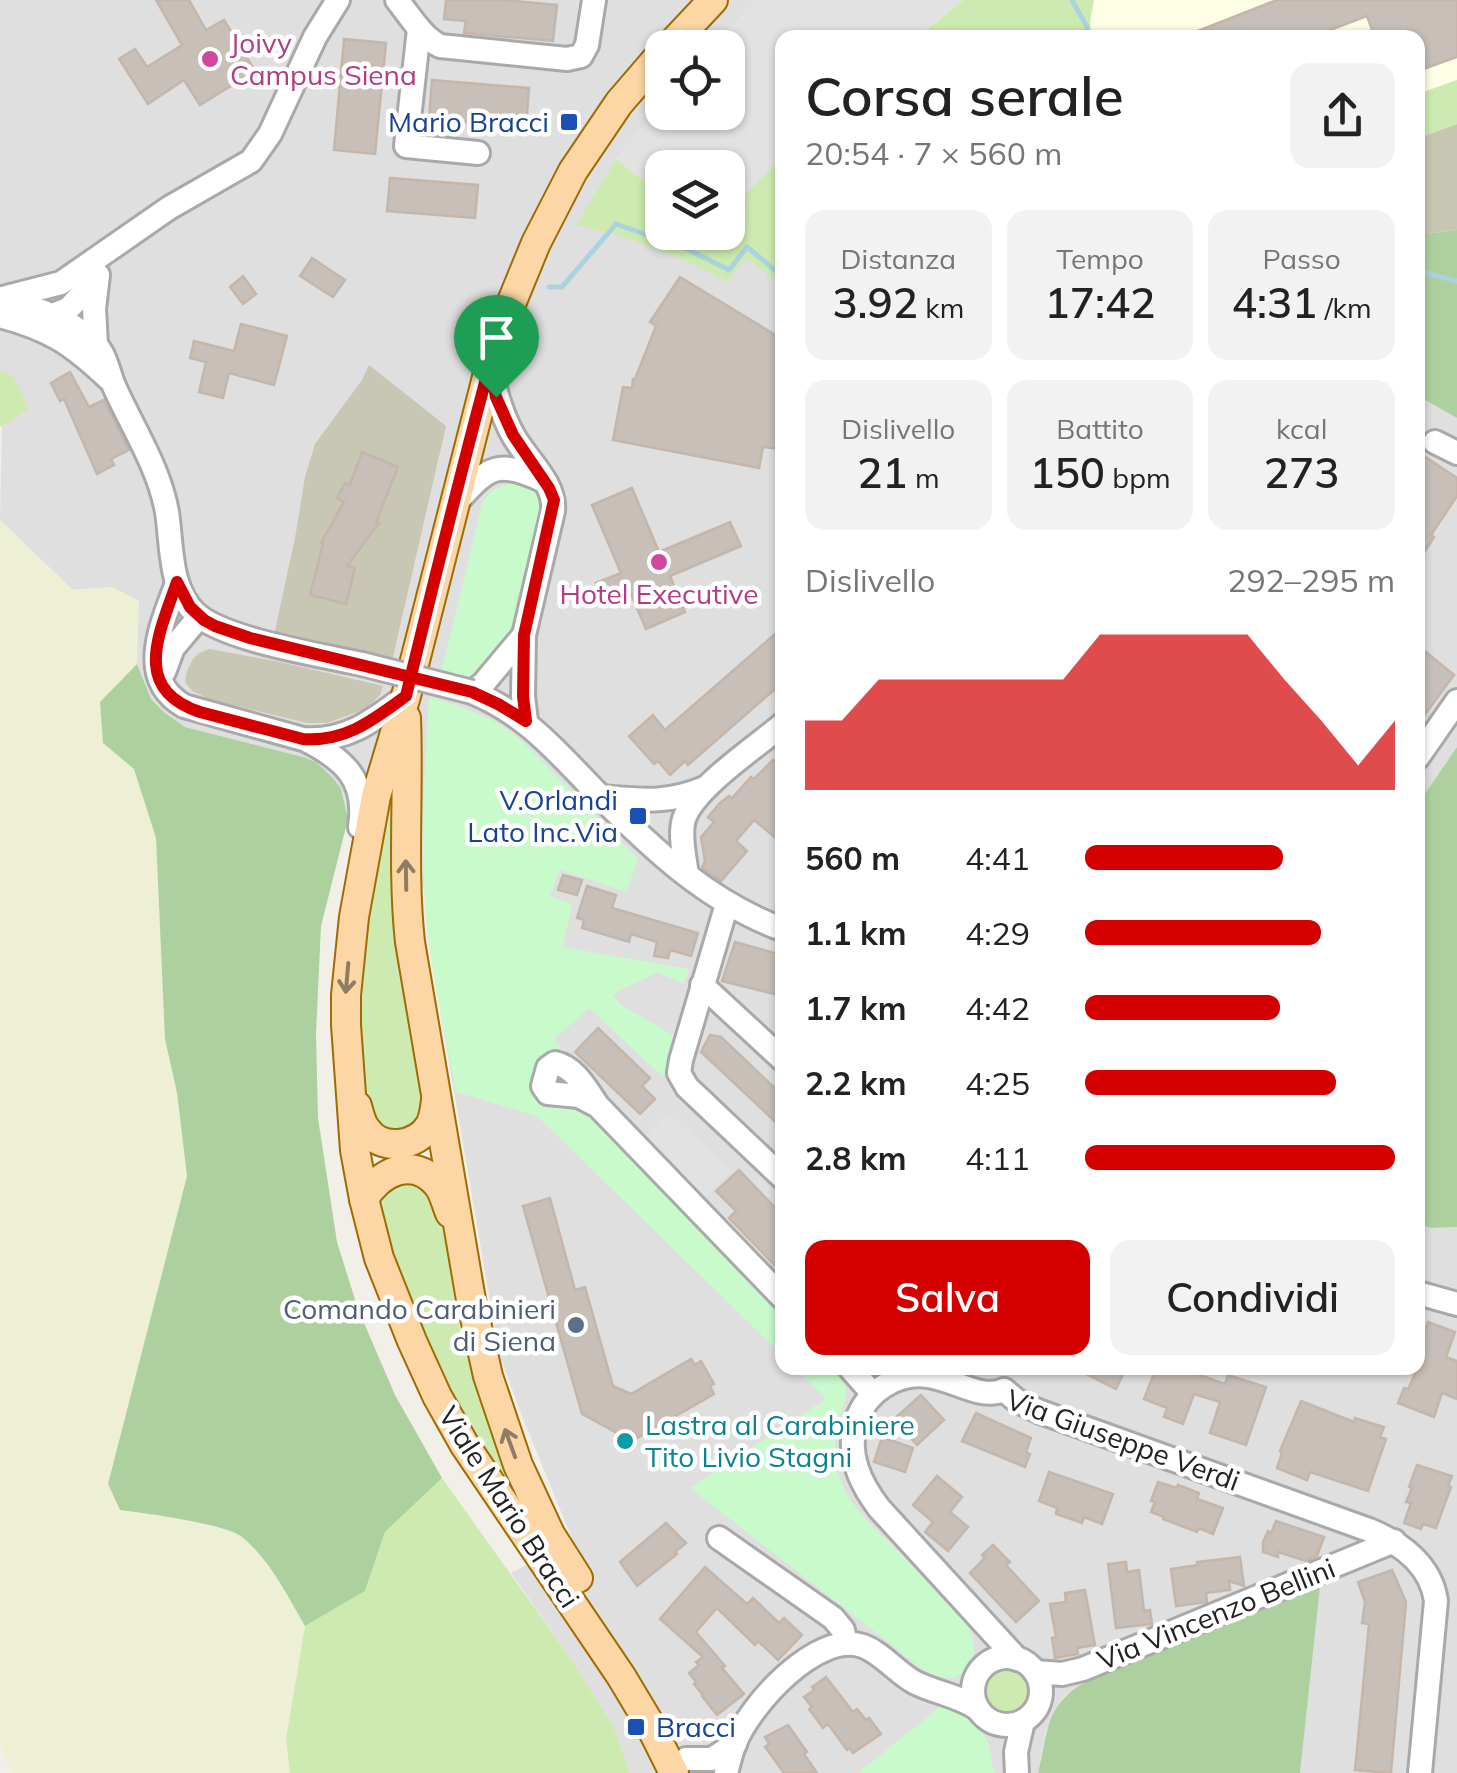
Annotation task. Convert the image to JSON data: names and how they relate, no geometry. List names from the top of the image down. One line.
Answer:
{"streets":{"main road":["Viale Mario Bracci"],"street":["Via Giuseppe Verdi","Via Vincenzo Bellini"]},"crossings":[["Via Giuseppe Verdi","Via Vincenzo Bellini"]],"places":{"other":["Joivy Campus Siena","Hotel Executive","Comando Carabinieri di Siena","Lastra al Carabiniere Tito Livio Stagni"],"transit":["Mario Bracci","V.Orlandi Lato Inc.Via","Bracci"]},"page":{"heading":["Corsa serale","20:54 · 7 × 560 m"],"stats":[["Distanza","3.92 km"],["Tempo","17:42"],["Passo","4:31 /km"],["Dislivello","21 m"],["Battito","150 bpm"],["kcal","273"]],"chart":["Dislivello","292–295 m"],"list":[{"name":"560 m","note":"4:41"},{"name":"1.1 km","note":"4:29"},{"name":"1.7 km","note":"4:42"},{"name":"2.2 km","note":"4:25"},{"name":"2.8 km","note":"4:11"}],"buttons":["Salva","Condividi"]}}
